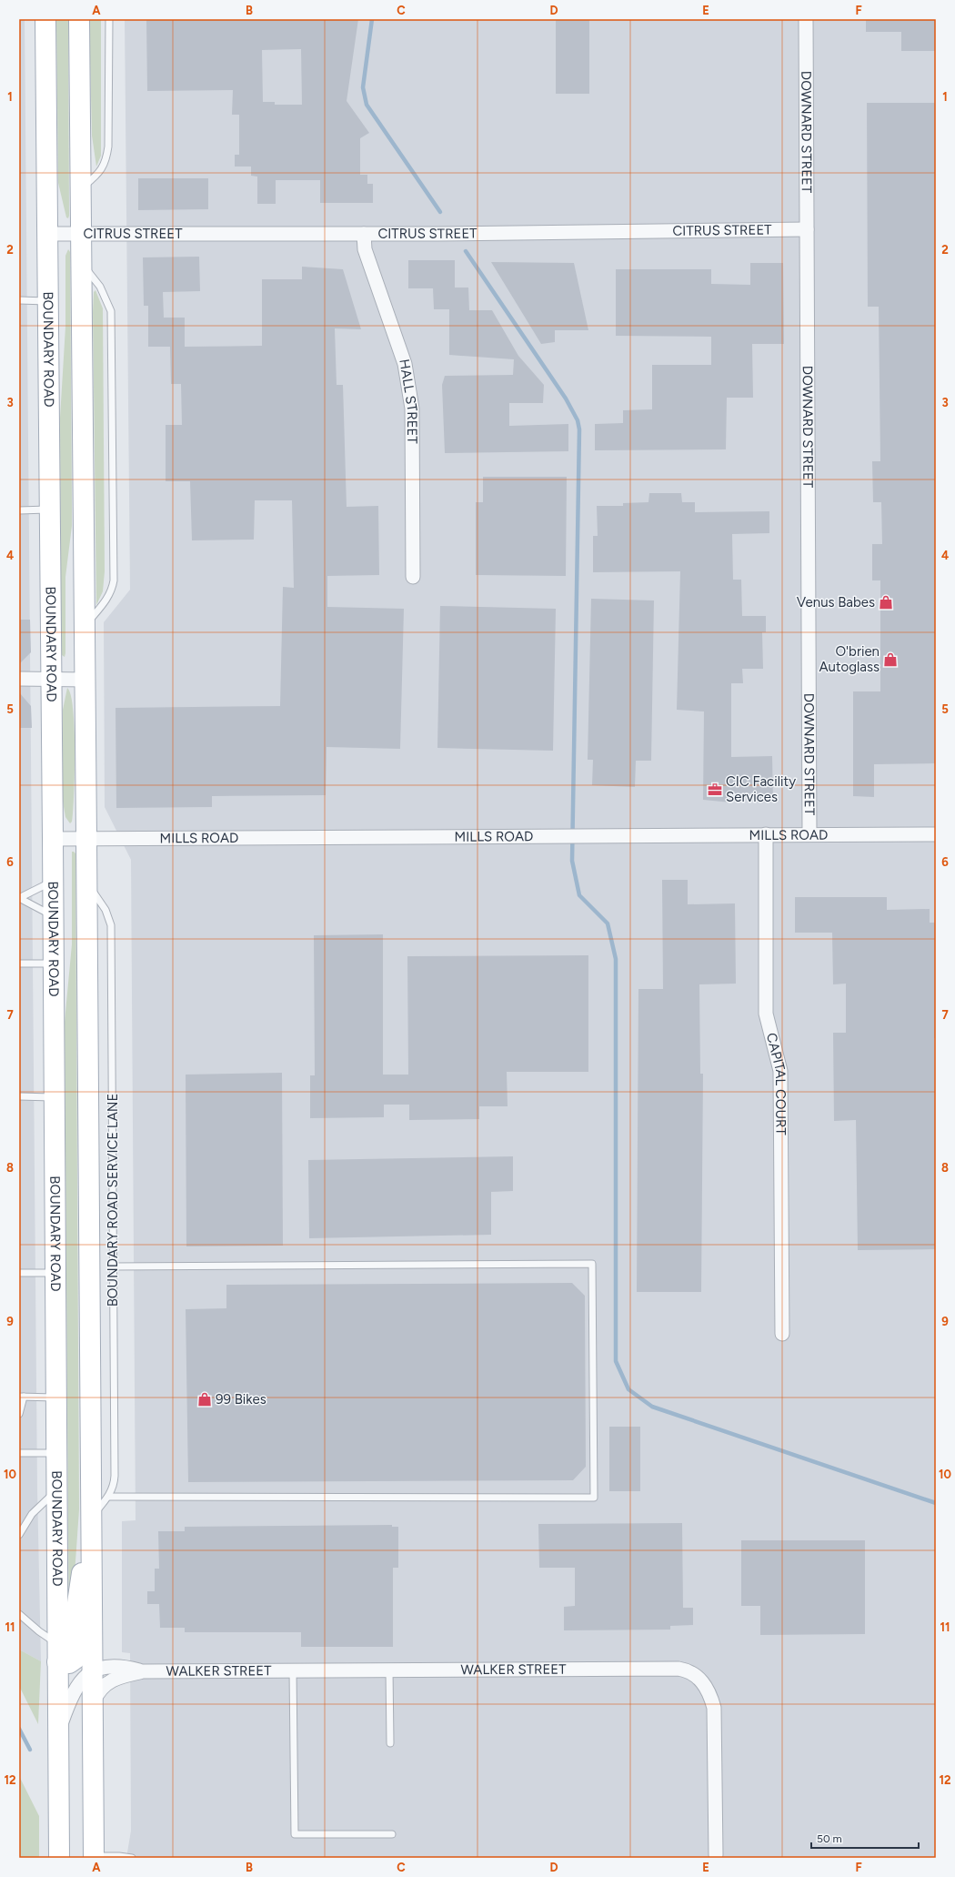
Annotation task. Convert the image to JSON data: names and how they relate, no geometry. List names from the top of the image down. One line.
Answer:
{"streets":{"main road":["BOUNDARY ROAD"],"street":["DOWNARD STREET","CITRUS STREET","HALL STREET","MILLS ROAD","CAPITAL COURT","WALKER STREET"],"lane":["BOUNDARY ROAD SERVICE LANE"]},"crossings":[["DOWNARD STREET","CITRUS STREET"],["DOWNARD STREET","MILLS ROAD"],["CITRUS STREET","BOUNDARY ROAD"],["CITRUS STREET","HALL STREET"],["BOUNDARY ROAD","MILLS ROAD"],["BOUNDARY ROAD","WALKER STREET"],["MILLS ROAD","CAPITAL COURT"]],"places":{"shop":["Venus Babes","O'brien Autoglass","99 Bikes"],"office":["CIC Facility Services"]},"scale_bar":"50 m","grid":{"columns":["A","B","C","D","E","F"],"rows":["1","2","3","4","5","6","7","8","9","10","11","12"]}}
